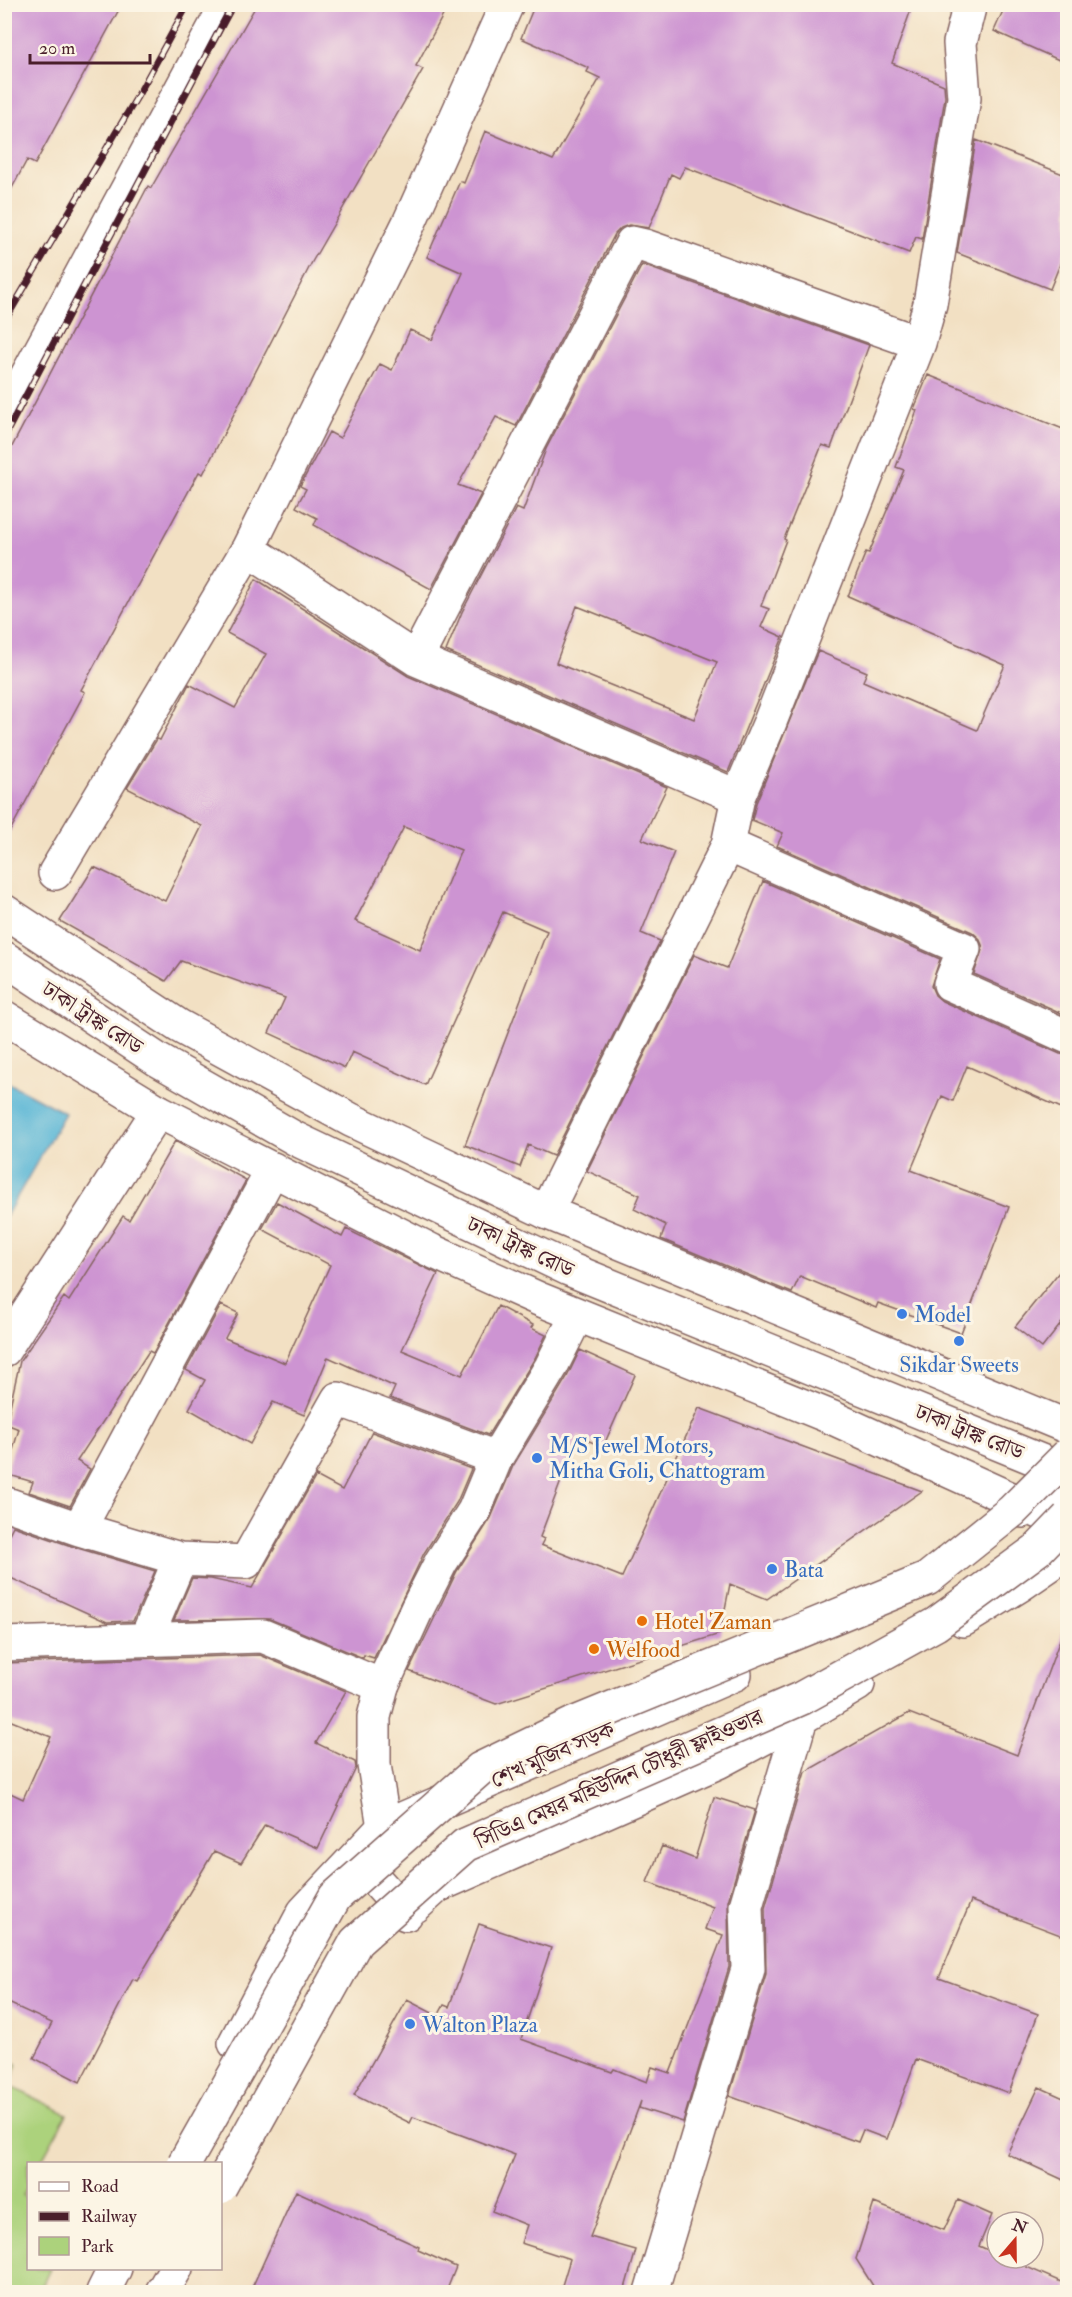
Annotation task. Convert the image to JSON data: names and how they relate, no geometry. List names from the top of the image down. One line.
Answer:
{"streets":{"main road":["ঢাকা ট্রাঙ্ক রোড","শেখ মুজিব সড়ক","সিডিএ মেয়র মহিউদ্দিন চৌধুরী ফ্লাইওভার"]},"crossings":[["ঢাকা ট্রাঙ্ক রোড","শেখ মুজিব সড়ক"]],"places":["Model","Sikdar Sweets","M/S Jewel Motors, Mitha Goli, Chattogram","Bata","Hotel Zaman","Welfood","Walton Plaza"],"legend":["Road","Railway","Park"],"scale_bar":"20 m","north":"top"}
